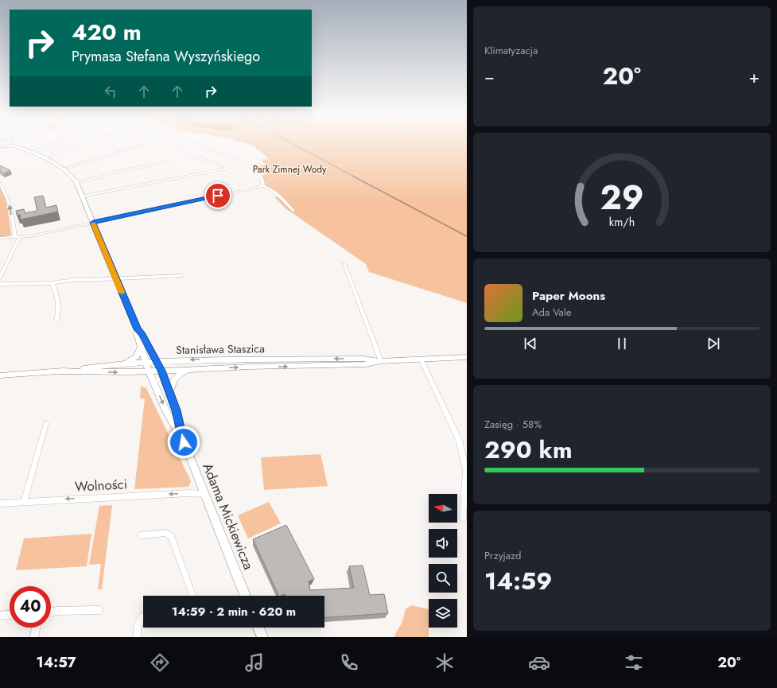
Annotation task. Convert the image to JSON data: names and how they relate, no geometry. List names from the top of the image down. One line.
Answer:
{"streets":{"street":["Stanisława Staszica","Wolności","Adama Mickiewicza"]},"crossings":[["Stanisława Staszica","Adama Mickiewicza"],["Wolności","Adama Mickiewicza"]],"one_way":["Wolności"],"parks":["Park Zimnej Wody"],"north":"left","page":{"tile":["Klimatyzacja",["Zasięg · 58%","290 km"],["Przyjazd","14:59"]],"turn":["420 m","Prymasa Stefana Wyszyńskiego"],"heat":["−","20°","+"],"song":["Paper Moons","Ada Vale"],"limit":"40","trip":"14:59 · 2 min · 620 m","tabs":["14:57","20°"],"gauge":["29","km/h"]}}
